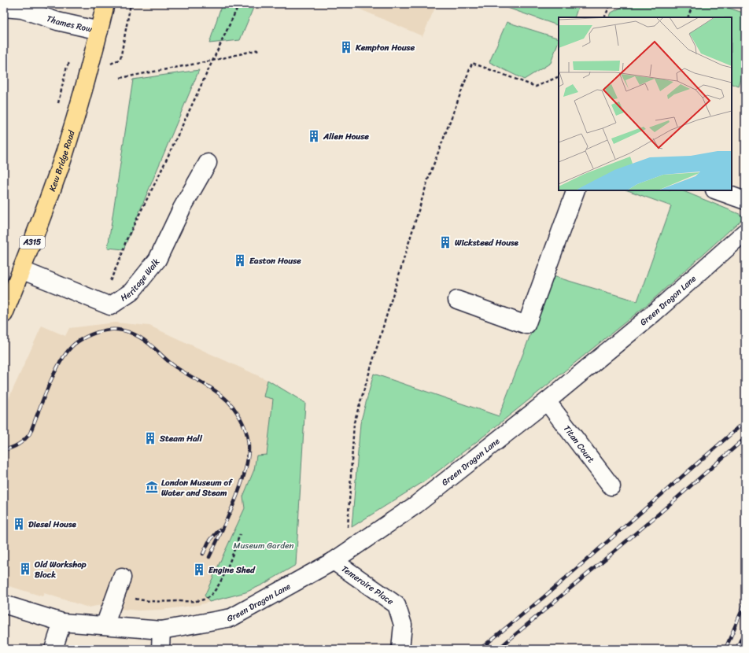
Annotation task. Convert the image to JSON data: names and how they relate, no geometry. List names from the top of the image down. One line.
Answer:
{"streets":{"main road":["Kew Bridge Road","A315"],"street":["Thames Row","Heritage Walk","Green Dragon Lane","Titan Court","Temeraire Place"]},"crossings":[["Thames Row","Kew Bridge Road"],["Kew Bridge Road","Heritage Walk"],["Green Dragon Lane","Titan Court"],["Green Dragon Lane","Temeraire Place"]],"parks":["Museum Garden"],"places":{"building":["Kempton House","Allen House","Wicksteed House","Easton House","Steam Hall","Diesel House","Old Workshop Block","Engine Shed"],"museum":["London Museum of Water and Steam"]}}
